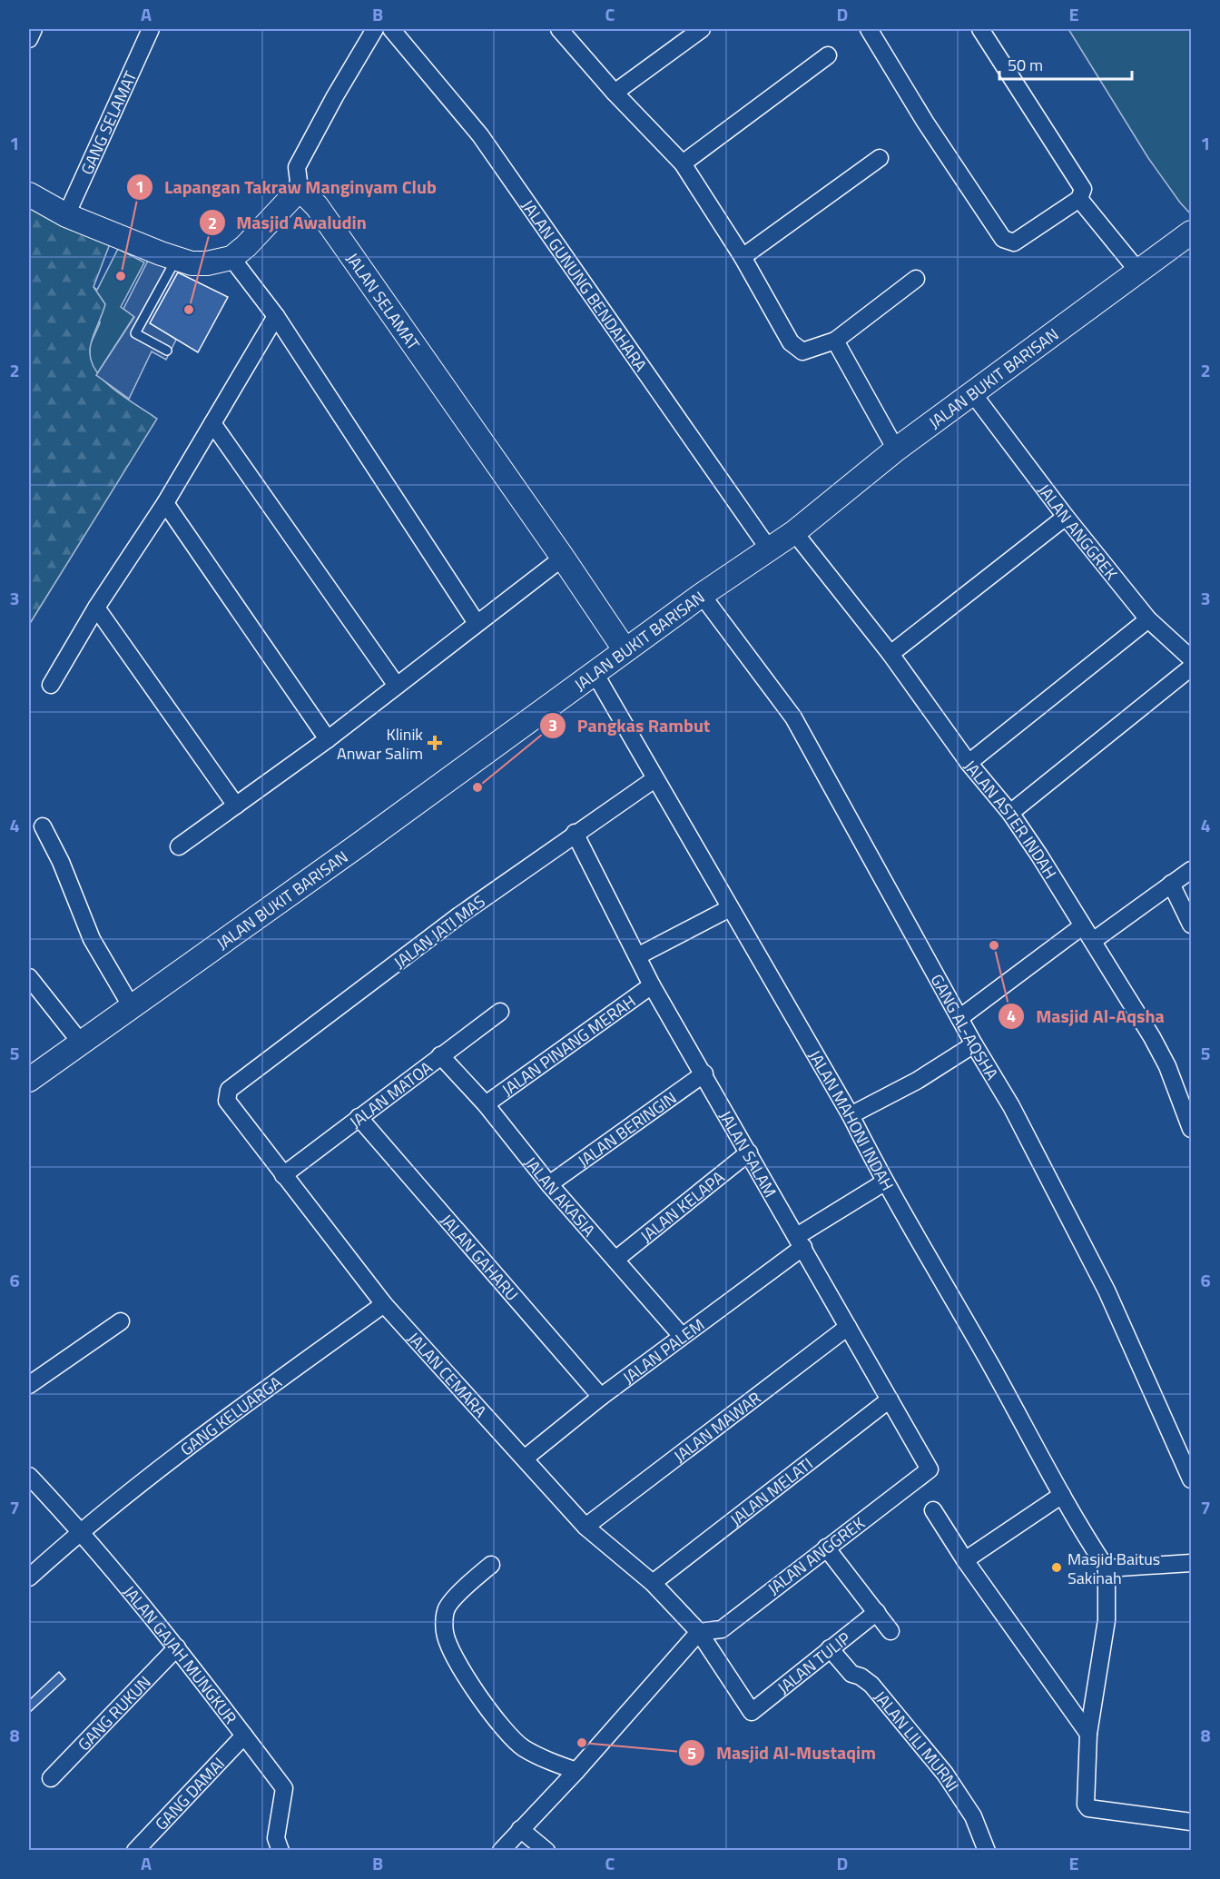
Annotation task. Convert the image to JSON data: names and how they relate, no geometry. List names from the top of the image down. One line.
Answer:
{"streets":{"main road":["JALAN SELAMAT","JALAN BUKIT BARISAN"],"street":["GANG SELAMAT","JALAN GUNUNG BENDAHARA","JALAN ANGGREK","JALAN ASTER INDAH","JALAN JATI MAS","GANG AL-AQSHA","JALAN PINANG MERAH","JALAN MATOA","JALAN MAHONI INDAH","JALAN BERINGIN","JALAN SALAM","JALAN AKASIA","JALAN KELAPA","JALAN GAHARU","JALAN PALEM","JALAN CEMARA","GANG KELUARGA","JALAN MAWAR","JALAN MELATI","JALAN GAJAH MUNGKUR","JALAN TULIP","GANG RUKUN","JALAN LILI MURNI","GANG DAMAI"]},"crossings":[["JALAN GUNUNG BENDAHARA","JALAN BUKIT BARISAN"],["JALAN SELAMAT","JALAN BUKIT BARISAN"],["JALAN BUKIT BARISAN","JALAN ANGGREK"],["JALAN BUKIT BARISAN","JALAN ASTER INDAH"],["JALAN BUKIT BARISAN","GANG AL-AQSHA"],["JALAN BUKIT BARISAN","JALAN MAHONI INDAH"],["JALAN ANGGREK","JALAN SALAM"],["JALAN ANGGREK","JALAN CEMARA"],["JALAN JATI MAS","JALAN MAHONI INDAH"],["JALAN JATI MAS","JALAN SALAM"],["JALAN JATI MAS","JALAN CEMARA"],["JALAN PINANG MERAH","JALAN SALAM"],["JALAN PINANG MERAH","JALAN AKASIA"],["JALAN MATOA","JALAN AKASIA"],["JALAN MATOA","JALAN GAHARU"],["JALAN MATOA","JALAN CEMARA"],["JALAN MAHONI INDAH","JALAN PALEM"],["JALAN BERINGIN","JALAN SALAM"],["JALAN BERINGIN","JALAN AKASIA"],["JALAN SALAM","JALAN KELAPA"],["JALAN SALAM","JALAN PALEM"],["JALAN SALAM","JALAN MAWAR"],["JALAN SALAM","JALAN MELATI"],["JALAN AKASIA","JALAN KELAPA"],["JALAN AKASIA","JALAN PALEM"],["JALAN GAHARU","JALAN PALEM"],["JALAN PALEM","JALAN CEMARA"],["JALAN CEMARA","GANG KELUARGA"],["JALAN CEMARA","JALAN MAWAR"],["JALAN CEMARA","JALAN MELATI"],["JALAN CEMARA","JALAN TULIP"],["GANG KELUARGA","JALAN GAJAH MUNGKUR"],["JALAN GAJAH MUNGKUR","GANG RUKUN"],["JALAN GAJAH MUNGKUR","GANG DAMAI"],["JALAN TULIP","JALAN LILI MURNI"]],"places":{"other":["Lapangan Takraw Manginyam Club","Masjid Awaludin","Pangkas Rambut","Masjid Al-Aqsha","Masjid Baitus Sakinah","Masjid Al-Mustaqim"],"health":["Klinik Anwar Salim"]},"scale_bar":"50 m","grid":{"columns":["A","B","C","D","E"],"rows":["1","2","3","4","5","6","7","8"]}}
